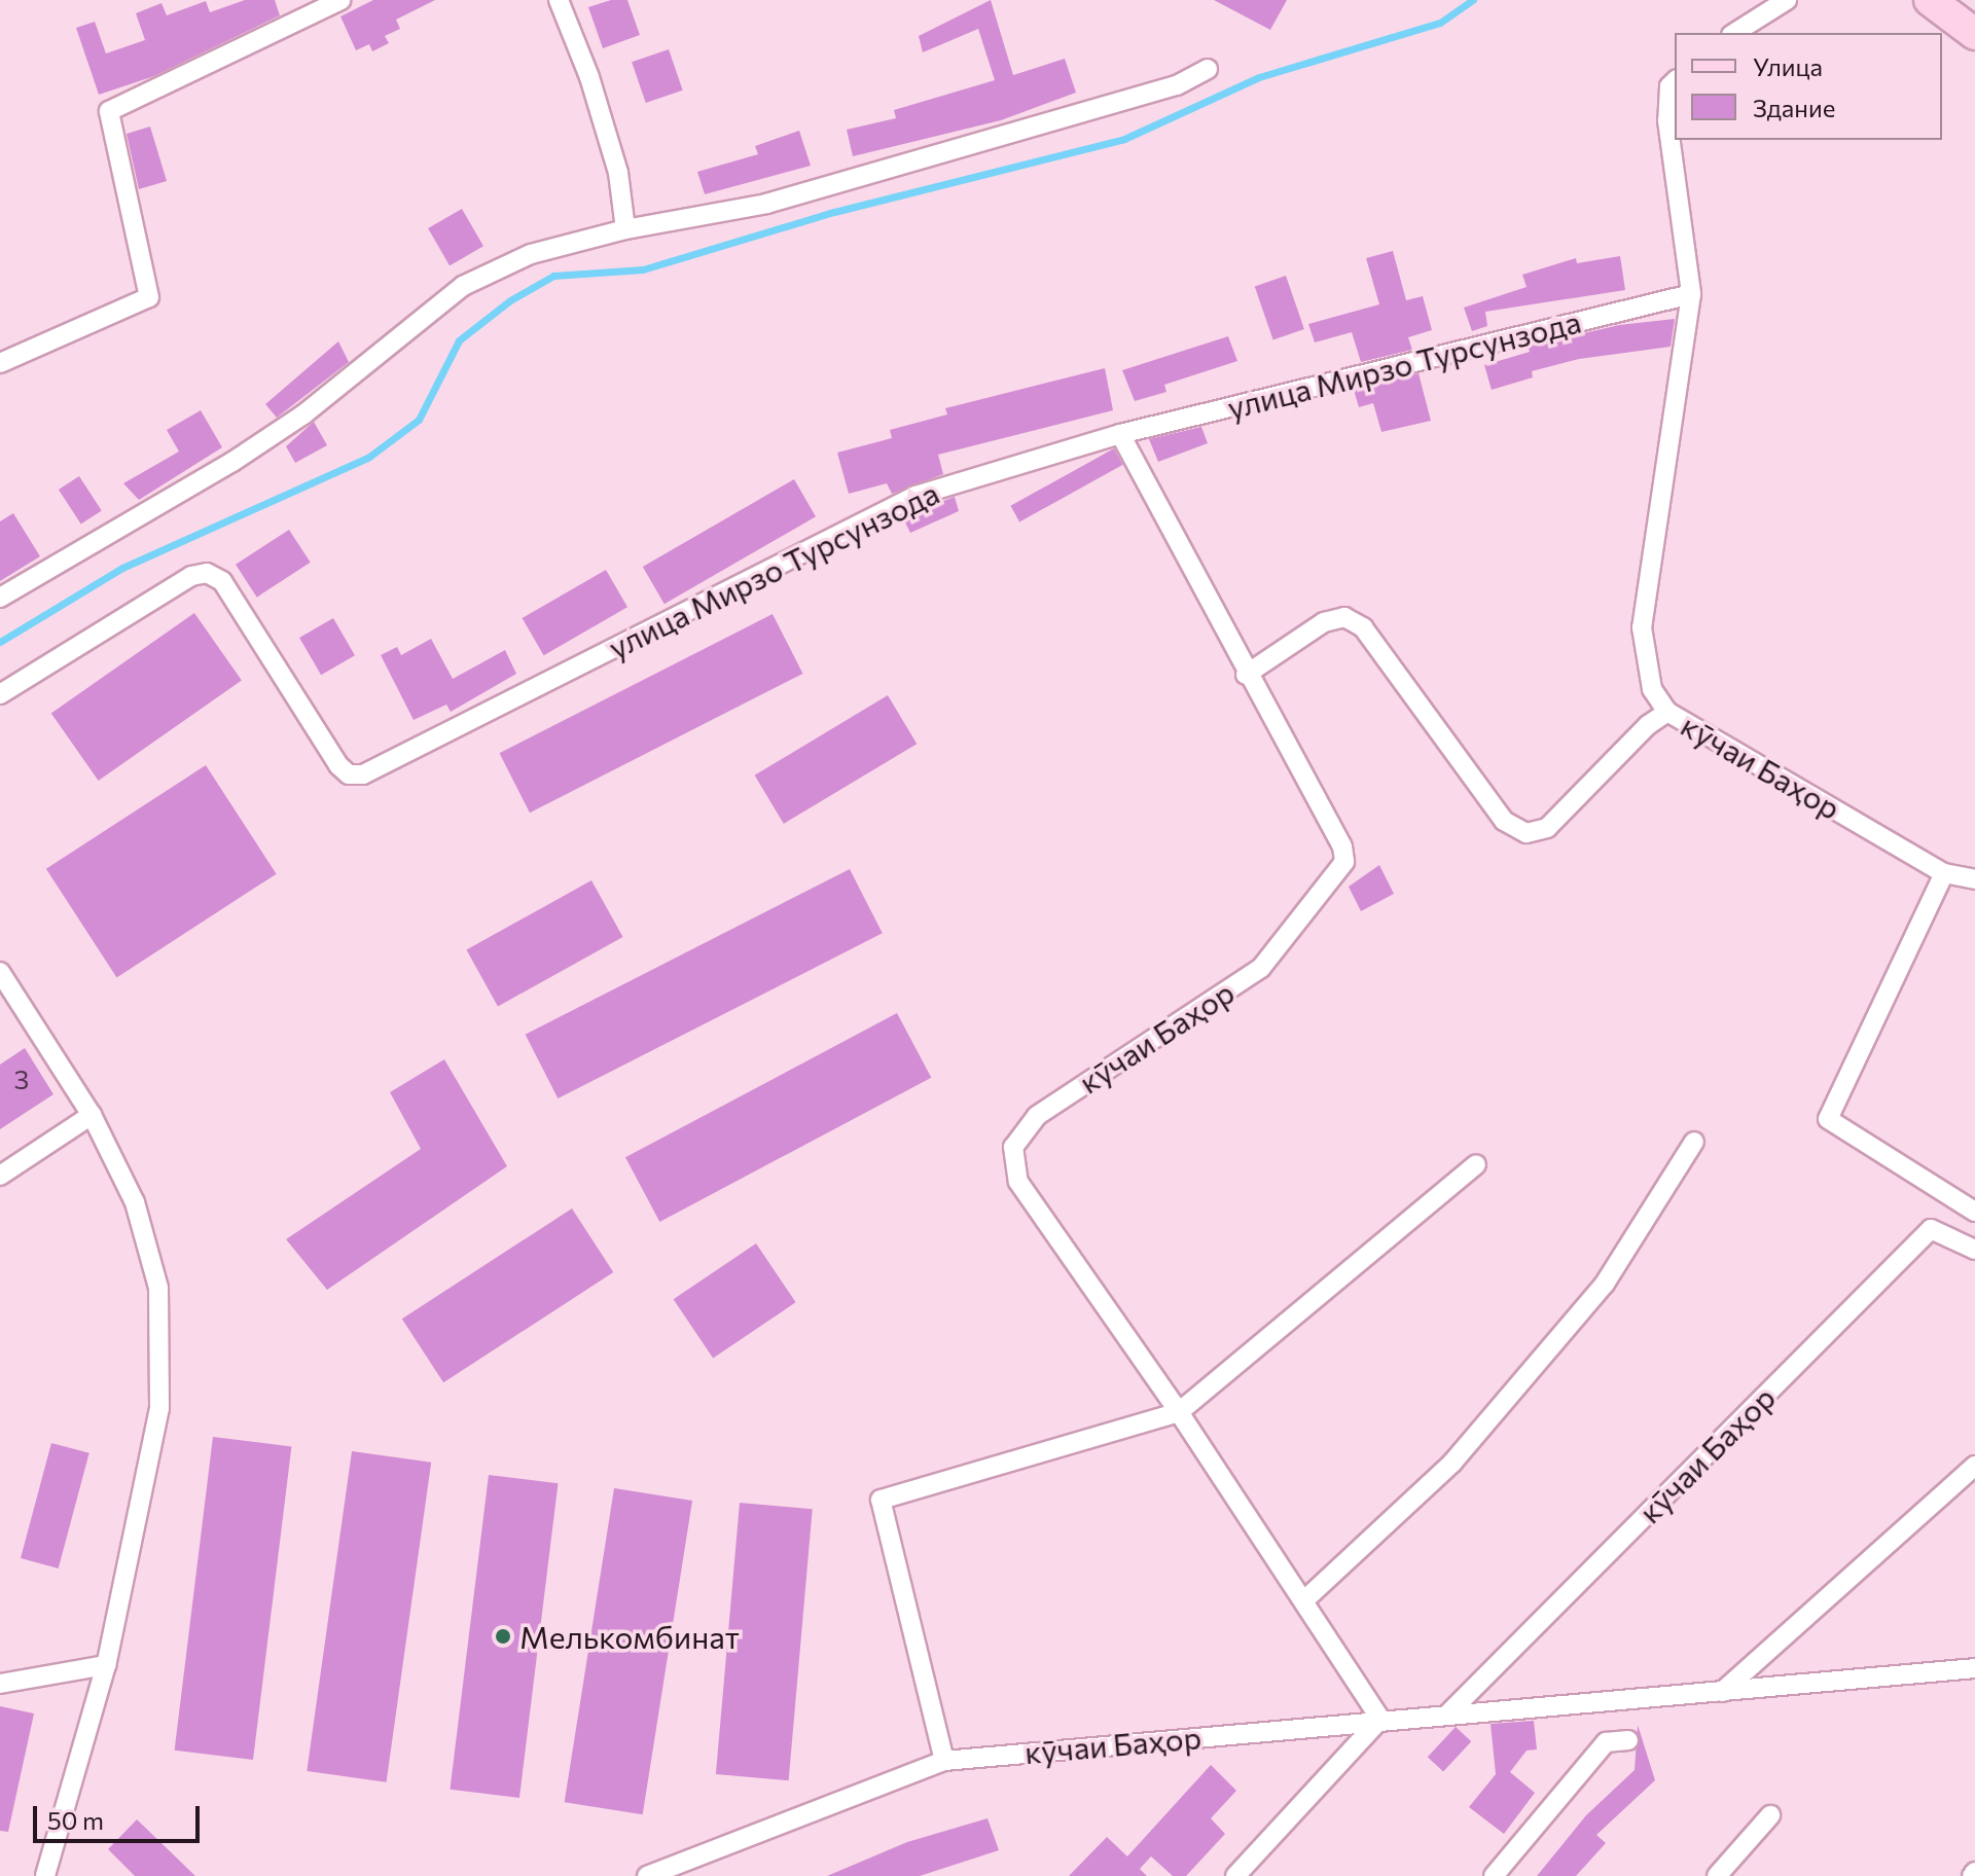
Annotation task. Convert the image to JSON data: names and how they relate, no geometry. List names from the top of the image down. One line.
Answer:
{"streets":{"street":["улица Мирзо Турсунзода","кӯчаи Баҳор"]},"crossings":[["улица Мирзо Турсунзода","кӯчаи Баҳор"]],"places":["Мелькомбинат"],"house_numbers":["3"],"legend":["Улица","Здание"],"scale_bar":"50 m"}
